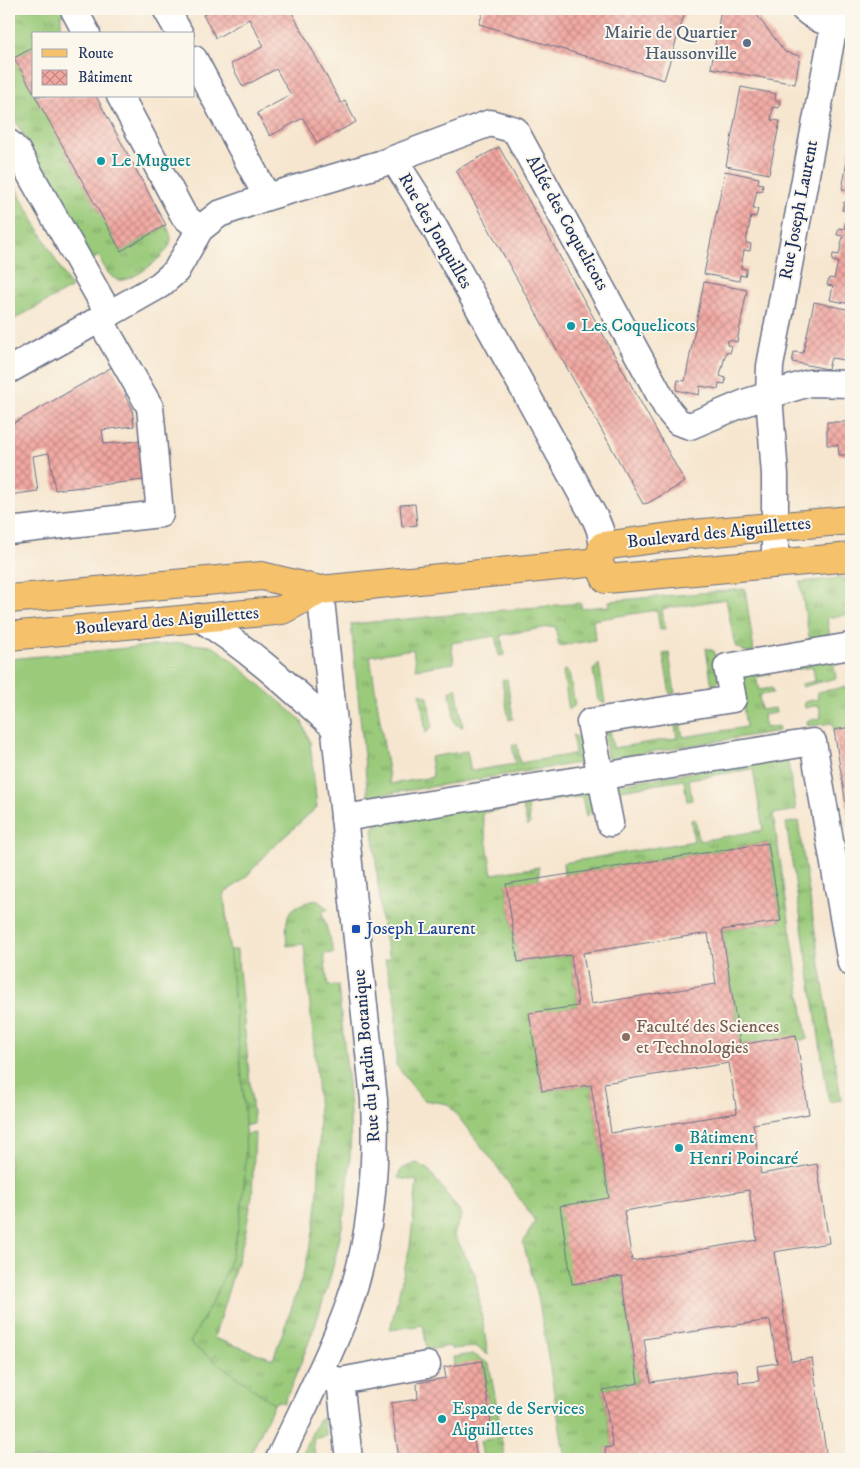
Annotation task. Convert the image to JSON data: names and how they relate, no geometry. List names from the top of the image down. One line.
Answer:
{"streets":{"main road":["Boulevard des Aiguillettes"],"street":["Rue Joseph Laurent","Allée des Coquelicots","Rue des Jonquilles","Rue du Jardin Botanique"]},"crossings":[["Rue Joseph Laurent","Allée des Coquelicots"],["Rue Joseph Laurent","Boulevard des Aiguillettes"],["Allée des Coquelicots","Rue des Jonquilles"],["Rue des Jonquilles","Boulevard des Aiguillettes"],["Boulevard des Aiguillettes","Rue du Jardin Botanique"]],"places":{"other":["Mairie de Quartier Haussonville","Le Muguet","Les Coquelicots","Faculté des Sciences et Technologies","Bâtiment Henri Poincaré","Espace de Services Aiguillettes"],"transit":["Joseph Laurent"]},"legend":["Route","Bâtiment"]}
